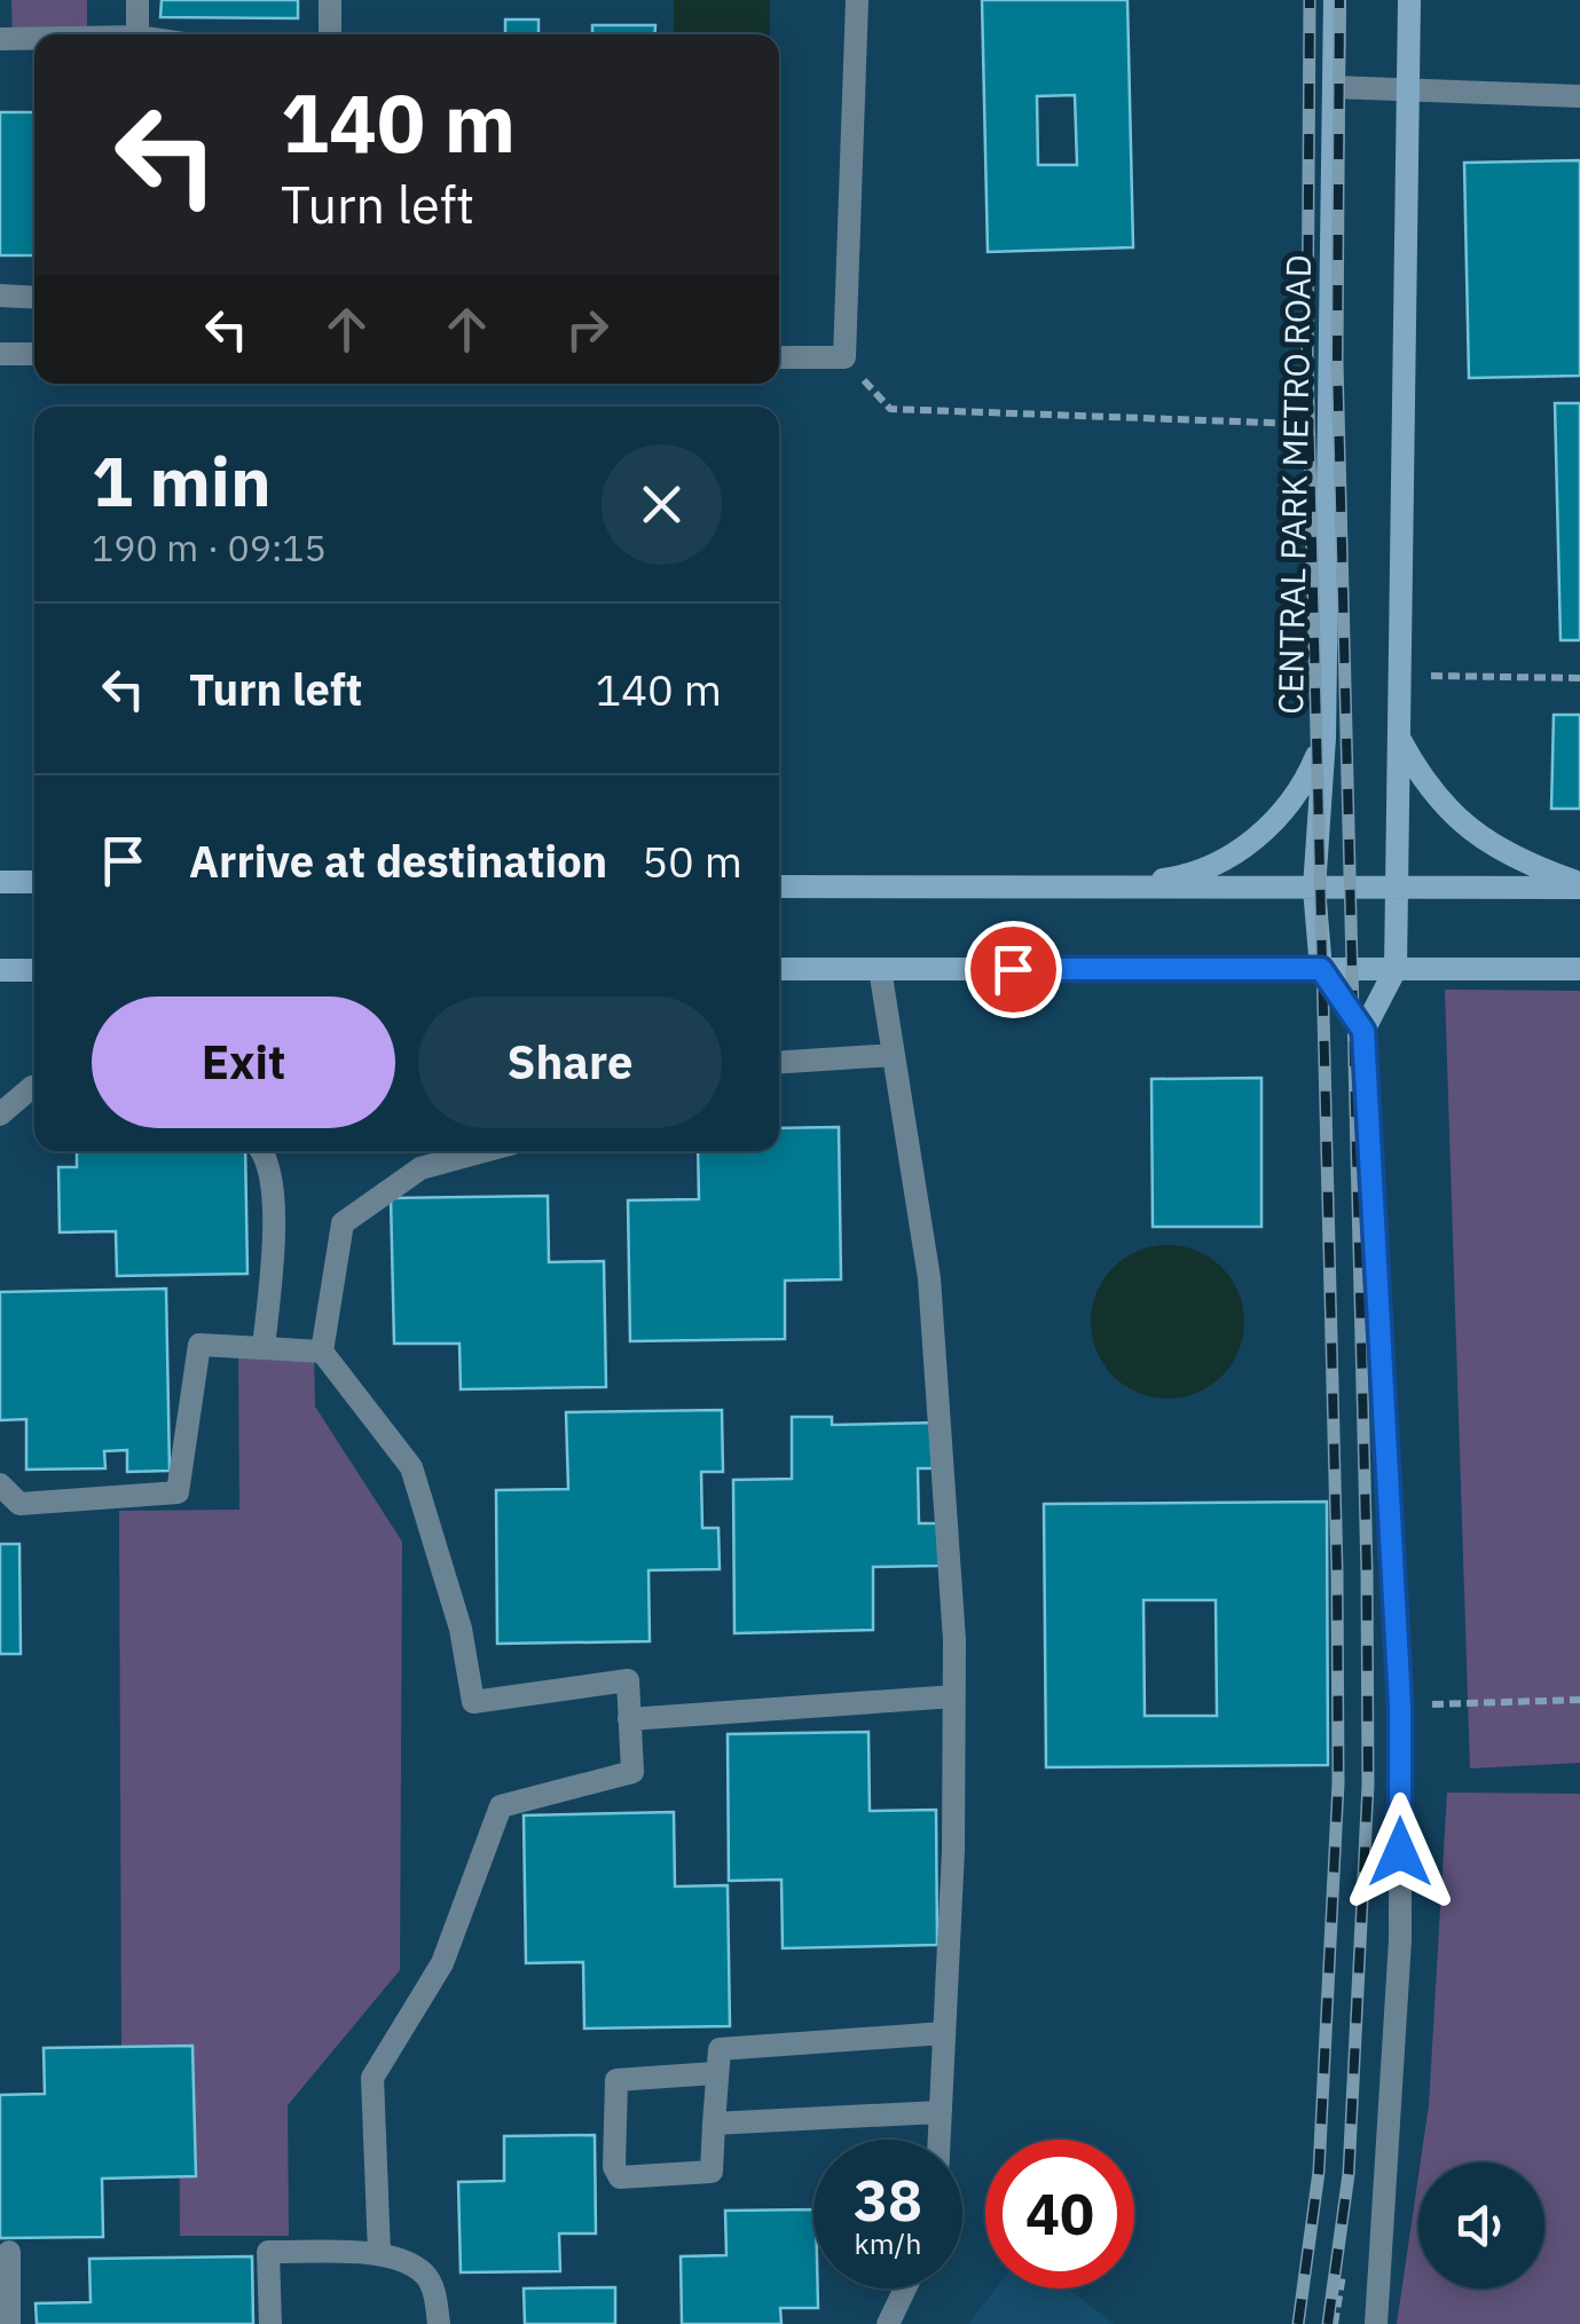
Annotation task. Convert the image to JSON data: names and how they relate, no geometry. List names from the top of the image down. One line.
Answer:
{"streets":{"main road":["CENTRAL PARK METRO ROAD"]},"page":{"turn":["140 m","Turn left"],"heading":["1 min","190 m · 09:15"],"list":[{"name":"Turn left","value":"140 m"},{"name":"Arrive at destination","value":"50 m"}],"buttons":["Exit","Share"],"speed":"38 km/h","limit":"40"}}
